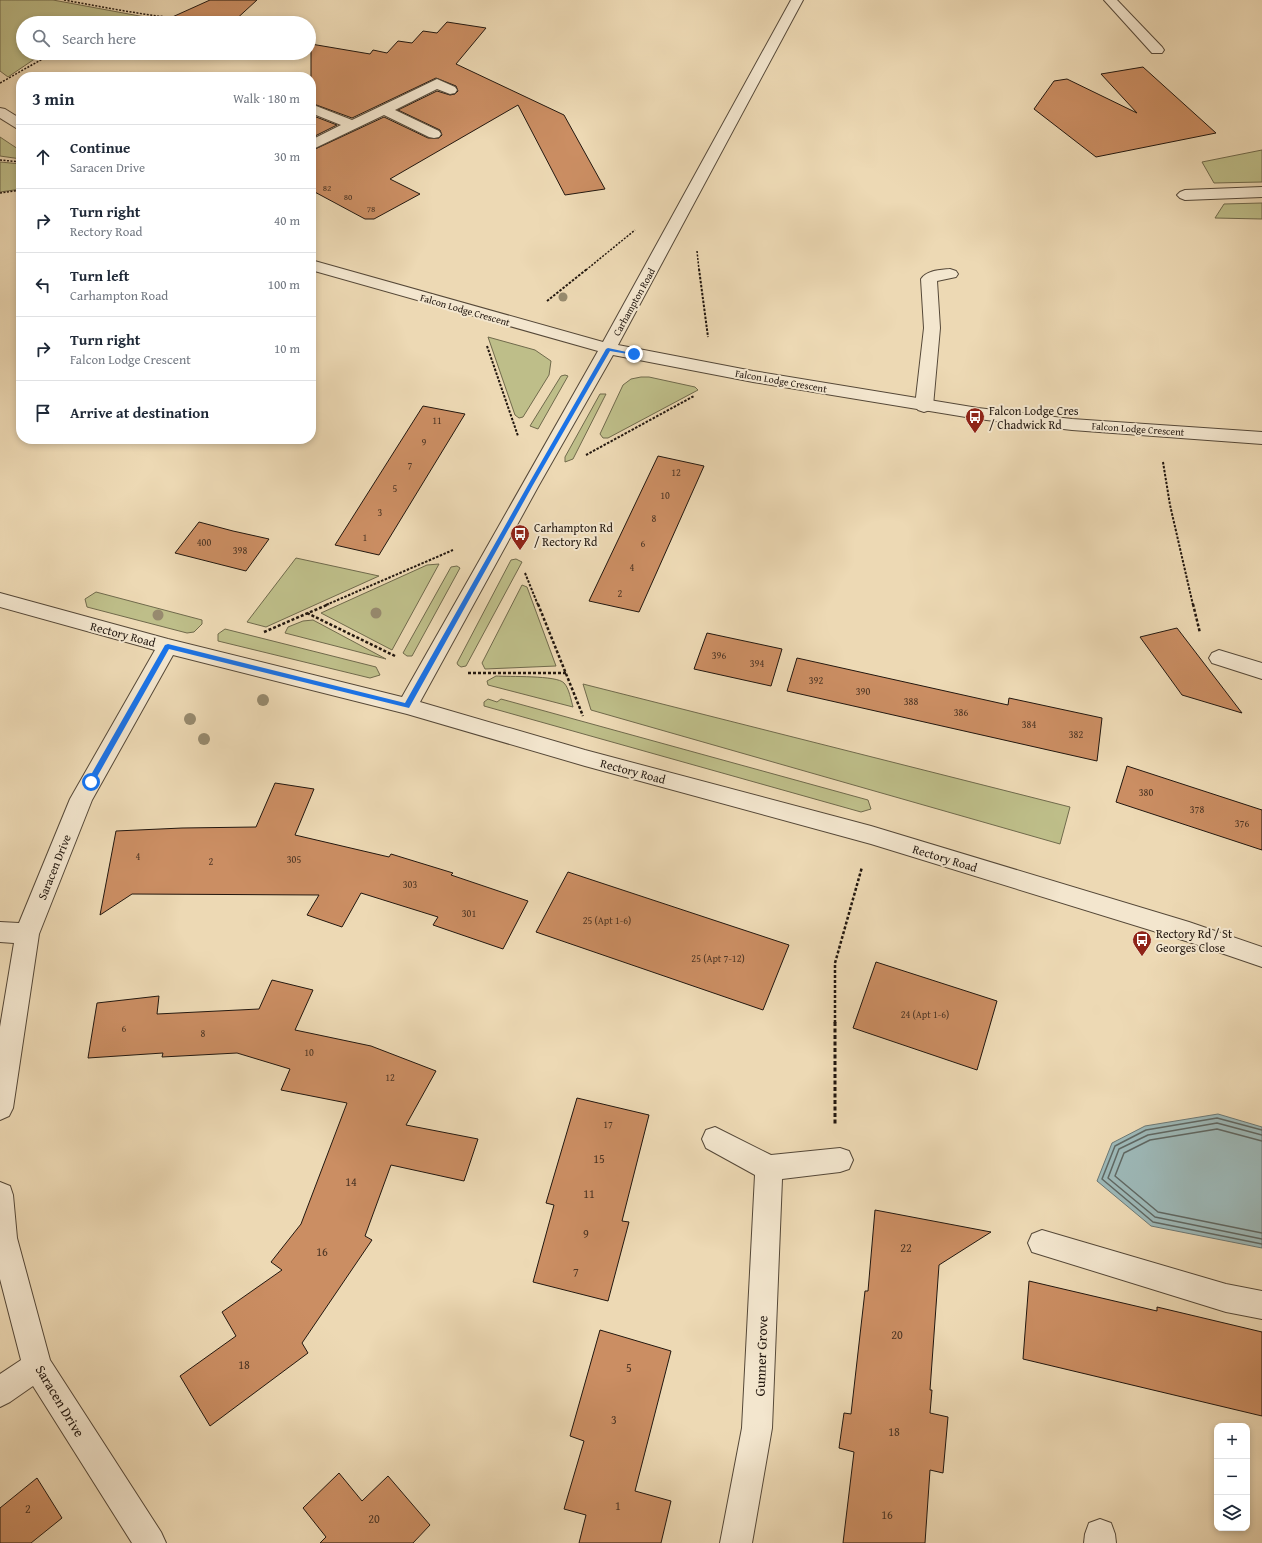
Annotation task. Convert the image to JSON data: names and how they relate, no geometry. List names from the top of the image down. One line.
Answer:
{"streets":{"street":["Carhampton Road","Falcon Lodge Crescent","Rectory Road","Saracen Drive","Gunner Grove"]},"crossings":[["Carhampton Road","Falcon Lodge Crescent"],["Carhampton Road","Rectory Road"],["Rectory Road","Saracen Drive"]],"places":{"bus stop":["Falcon Lodge Cres / Chadwick Rd","Carhampton Rd / Rectory Rd","Rectory Rd / St Georges Close"]},"house_numbers":["82","80","78","11","9","7","12","5","10","3","8","1","400","6","398","4","2","396","394","392","390","388","386","384","382","380","378","376","4","305","2","303","301","25 (Apt 1-6)","25 (Apt 7-12)","24 (Apt 1-6)","6","8","10","12","17","15","14","11","9","22","16","7","20","18","5","3","18","1","2","16","20"],"page":{"search":"Search here","heading":["3 min","Walk · 180 m"],"list":[["Continue","Saracen Drive","30 m"],["Turn right","Rectory Road","40 m"],["Turn left","Carhampton Road","100 m"],["Turn right","Falcon Lodge Crescent","10 m"],"Arrive at destination"],"map_buttons":["+","−"]}}
